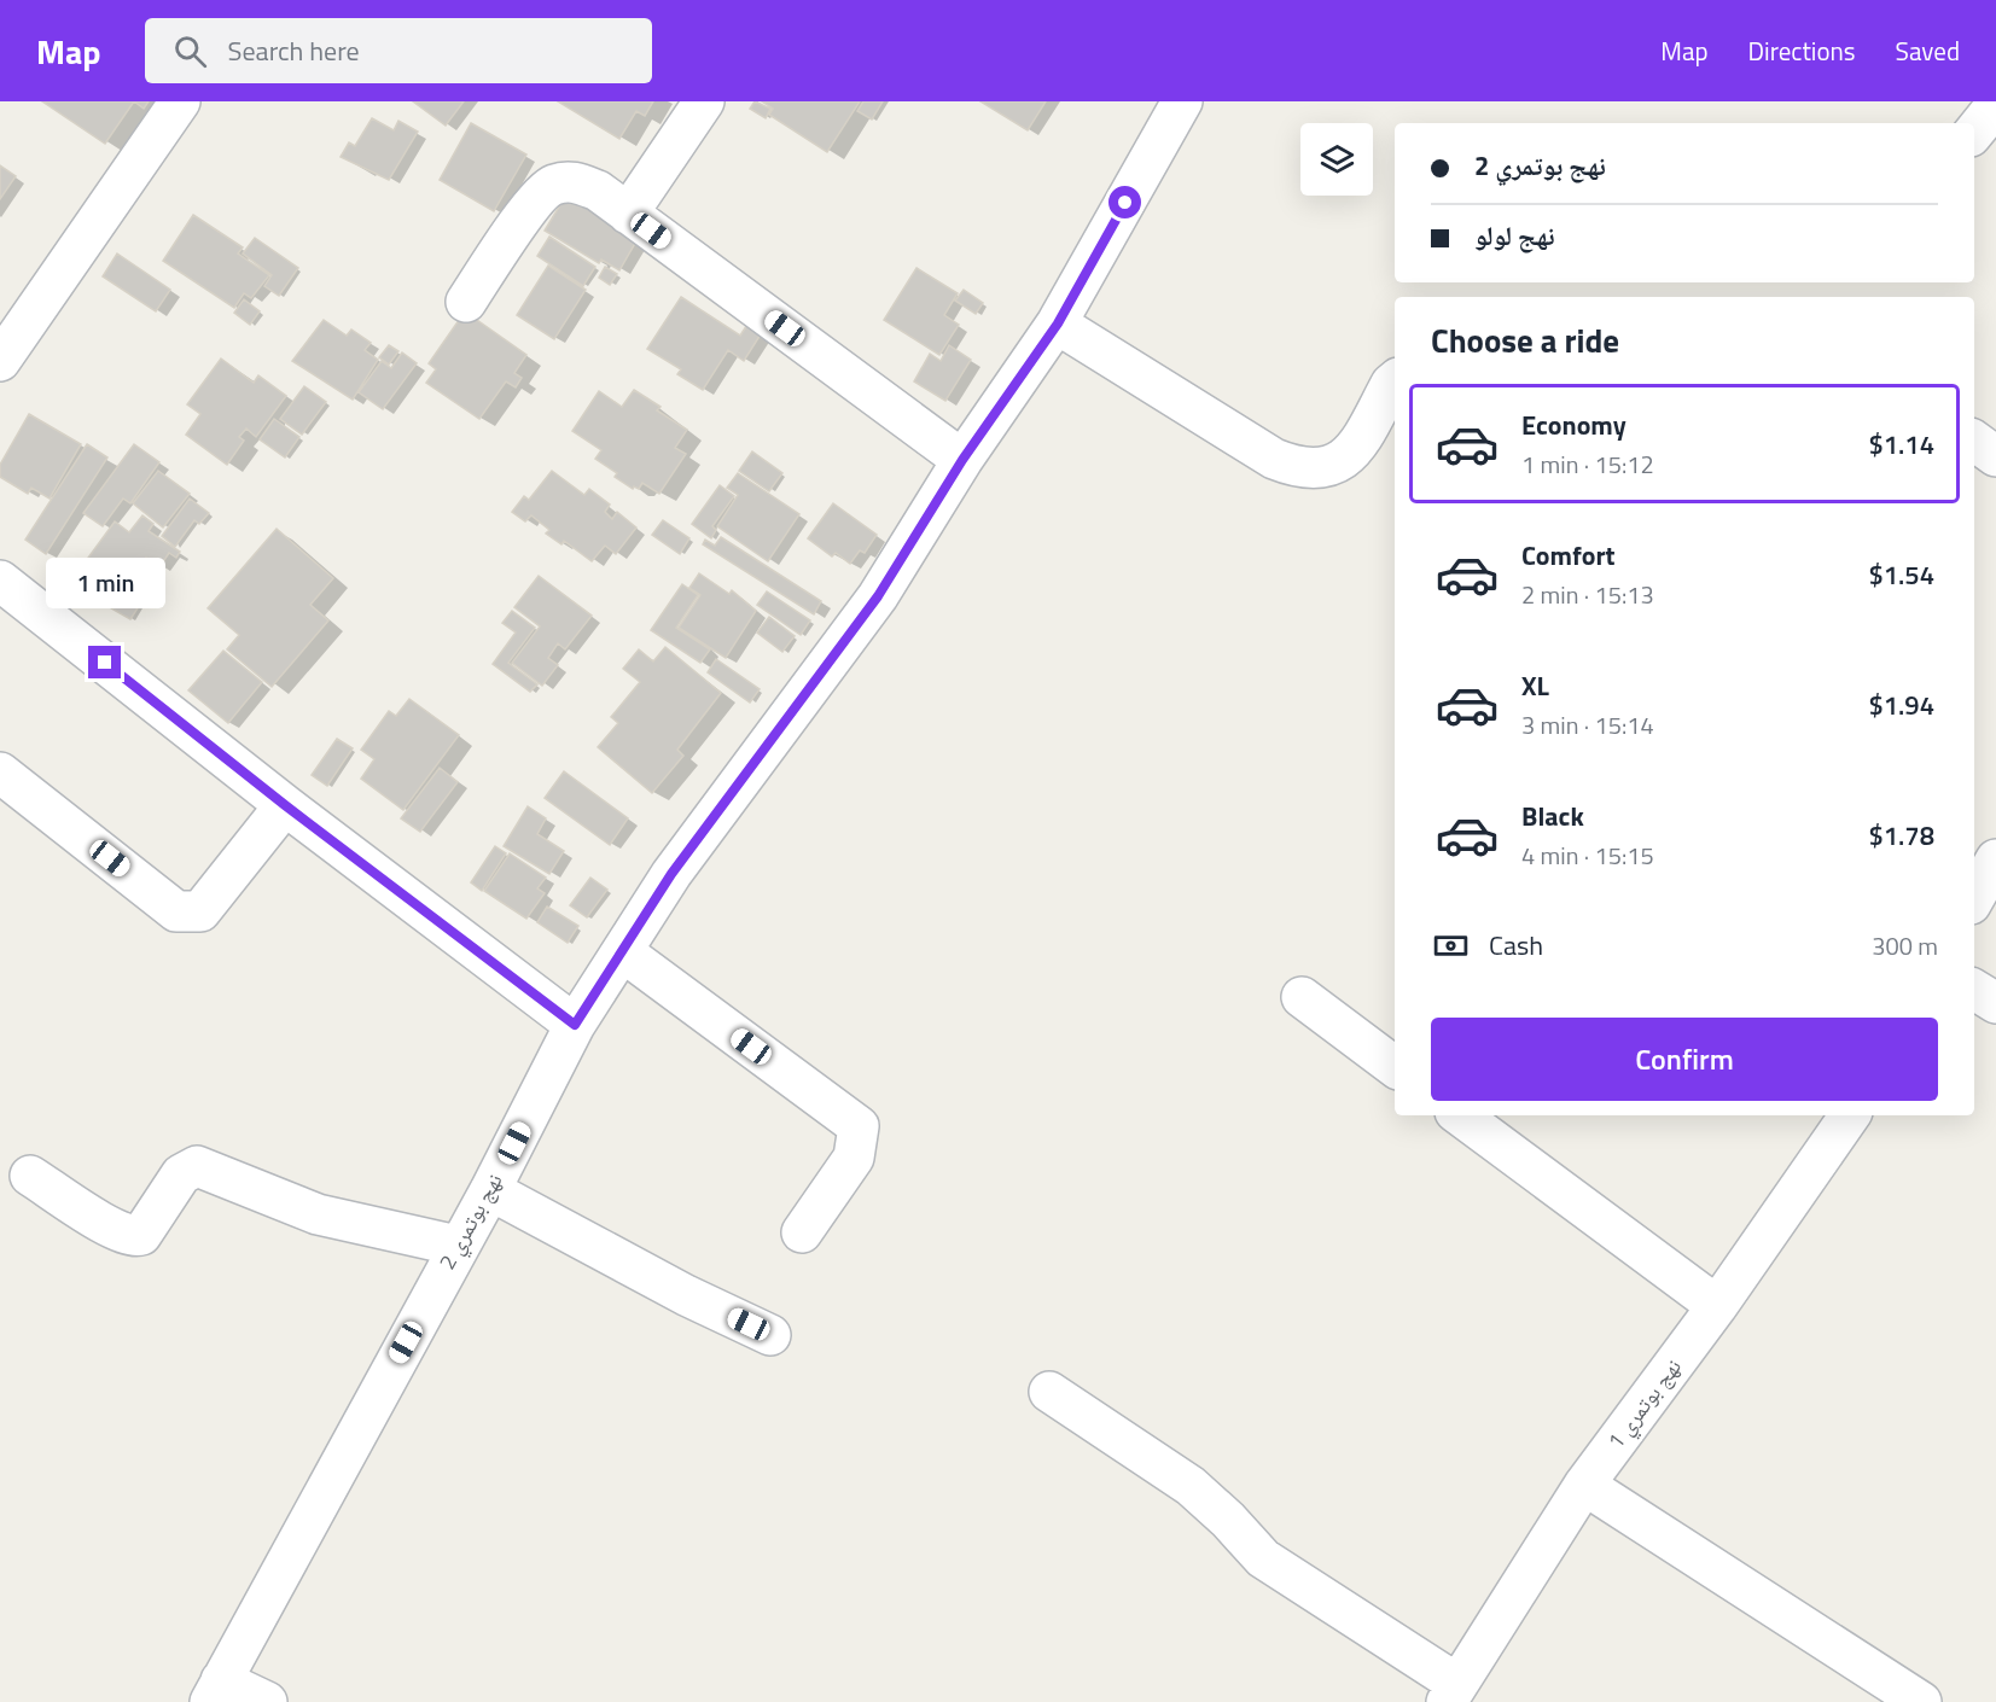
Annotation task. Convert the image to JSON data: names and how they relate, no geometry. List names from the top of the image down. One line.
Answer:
{"streets":{"street":["نهج بوتمري 2","نهج بوتمري 1"]},"page":{"header":"Map","search":"Search here","nav":["Map","Directions","Saved"],"banner":["نهج بوتمري 2","نهج لولو"],"heading":"Choose a ride","list":[{"name":"Economy","note":"1 min · 15:12","value":"$1.14"},{"name":"Comfort","note":"2 min · 15:13","value":"$1.54"},{"name":"XL","note":"3 min · 15:14","value":"$1.94"},{"name":"Black","note":"4 min · 15:15","value":"$1.78"}],"bubble":"1 min","pay":["Cash","300 m"],"buttons":"Confirm"}}
